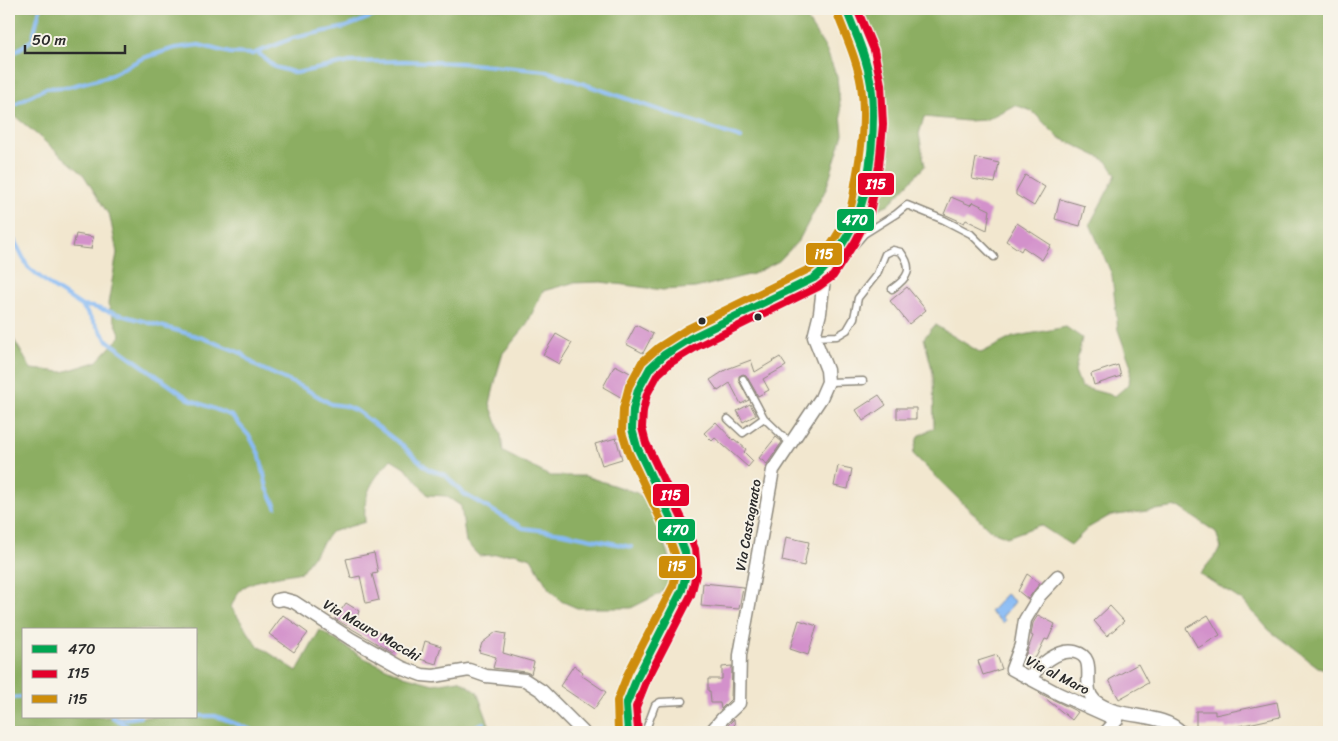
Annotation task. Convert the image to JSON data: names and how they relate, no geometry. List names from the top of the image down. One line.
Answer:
{"streets":{"street":["Via Castagnato","Via Mauro Macchi","Via al Maro"]},"lines":["transit line 470","transit line I15","transit line i15"],"legend":["470","I15","i15"],"scale_bar":"50 m"}
